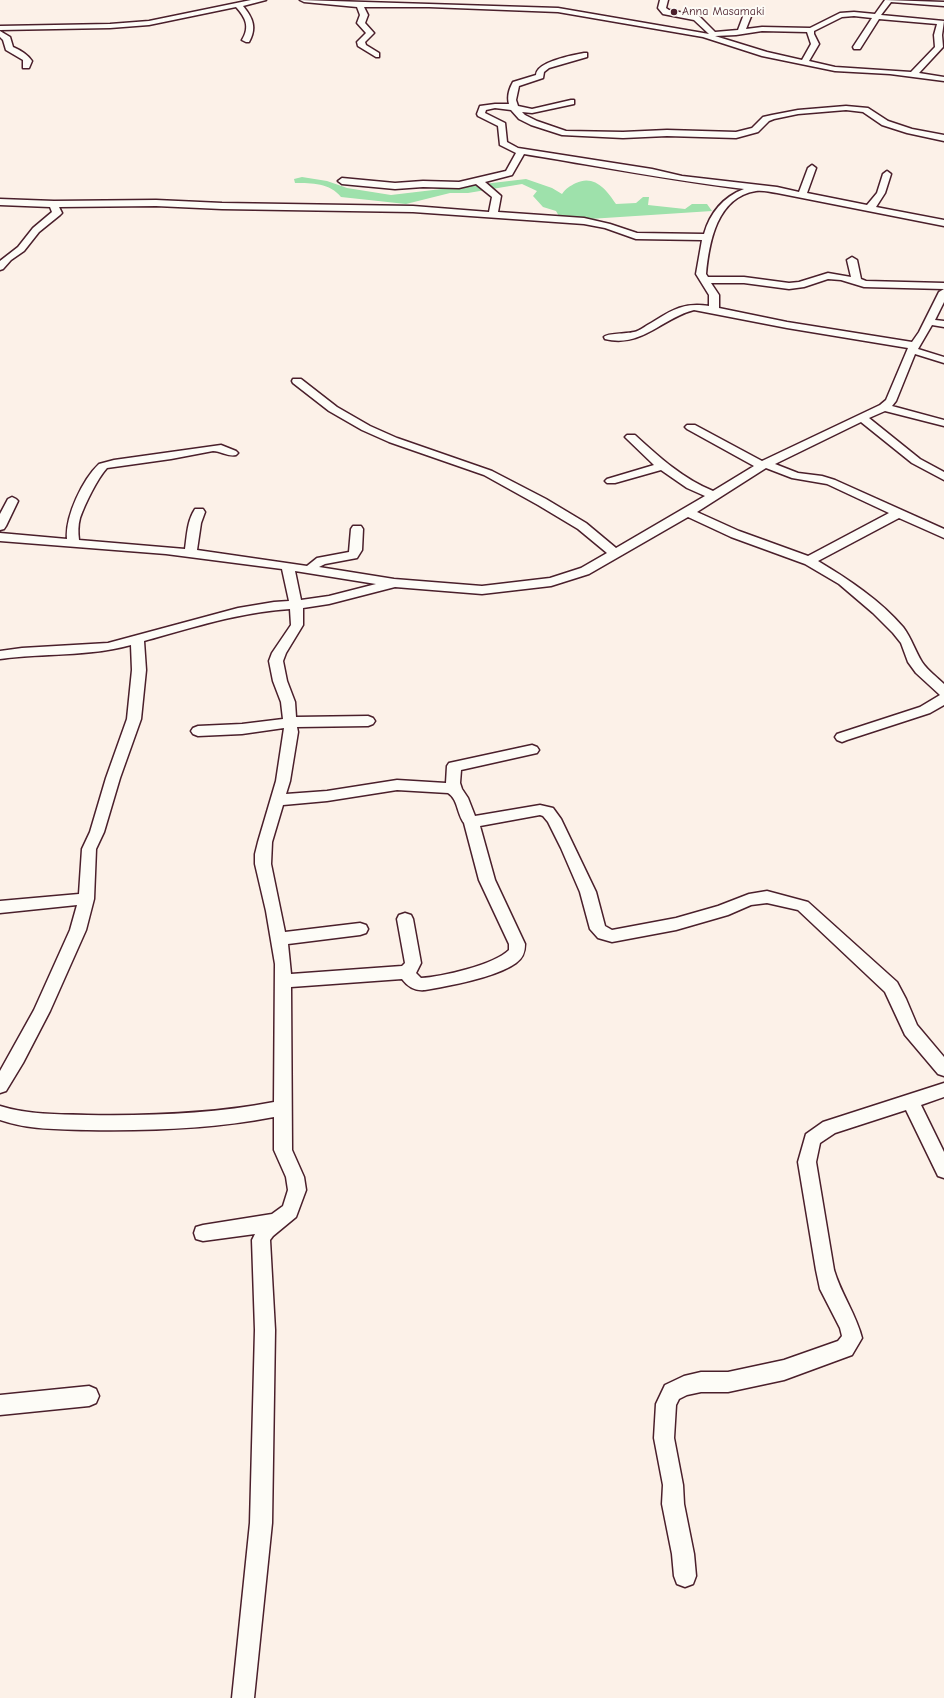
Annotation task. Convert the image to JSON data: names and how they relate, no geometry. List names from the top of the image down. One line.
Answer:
{"places":["Anna Masamaki"]}
